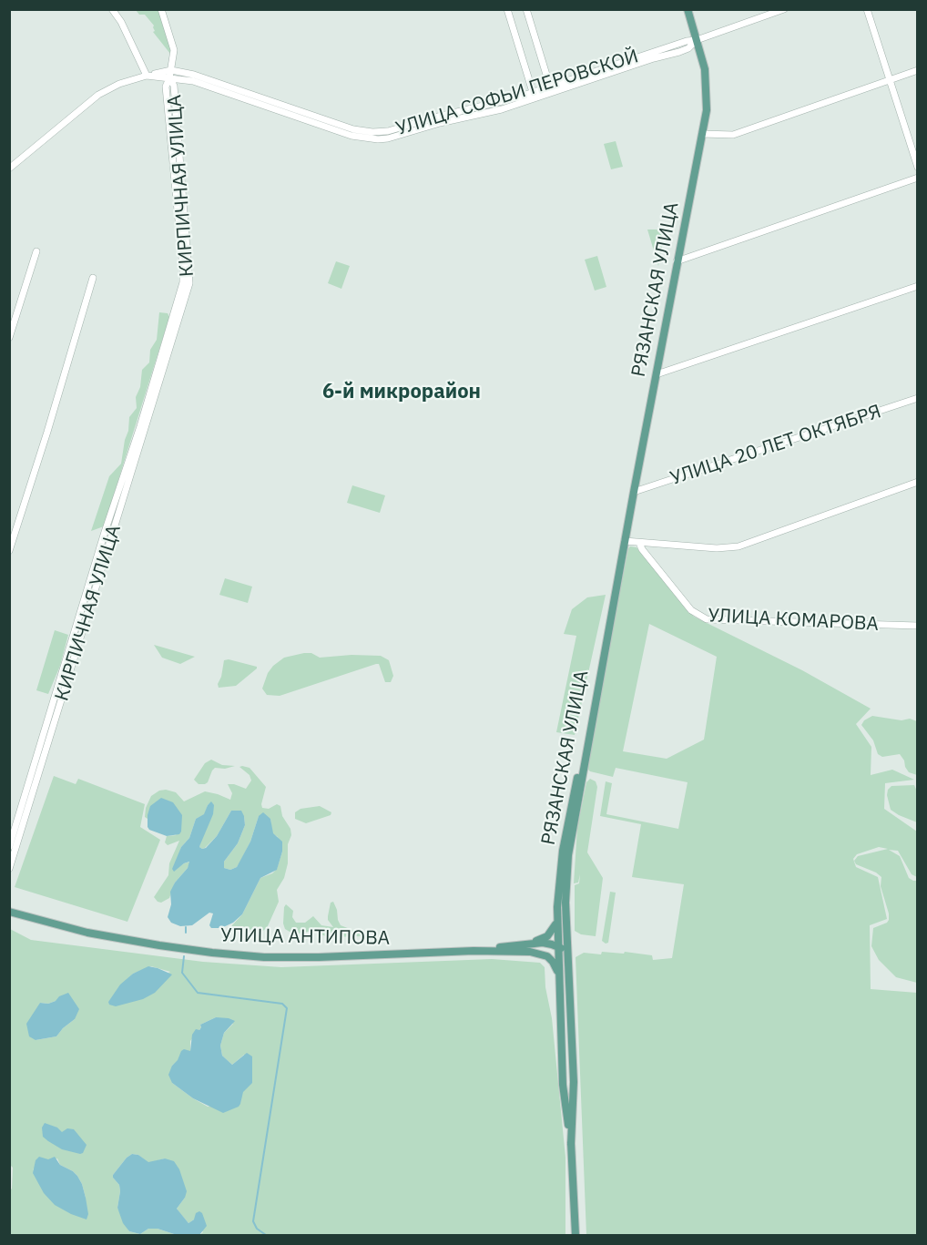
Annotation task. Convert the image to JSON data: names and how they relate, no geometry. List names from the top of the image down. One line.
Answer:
{"streets":{"main road":["РЯЗАНСКАЯ УЛИЦА","УЛИЦА АНТИПОВА"],"street":["УЛИЦА СОФЬИ ПЕРОВСКОЙ","КИРПИЧНАЯ УЛИЦА","УЛИЦА 20 ЛЕТ ОКТЯБРЯ","УЛИЦА КОМАРОВА"]},"crossings":[["УЛИЦА СОФЬИ ПЕРОВСКОЙ","КИРПИЧНАЯ УЛИЦА"],["УЛИЦА СОФЬИ ПЕРОВСКОЙ","РЯЗАНСКАЯ УЛИЦА"],["РЯЗАНСКАЯ УЛИЦА","УЛИЦА 20 ЛЕТ ОКТЯБРЯ"],["РЯЗАНСКАЯ УЛИЦА","УЛИЦА АНТИПОВА"]],"districts":["6-й микрорайон"]}
